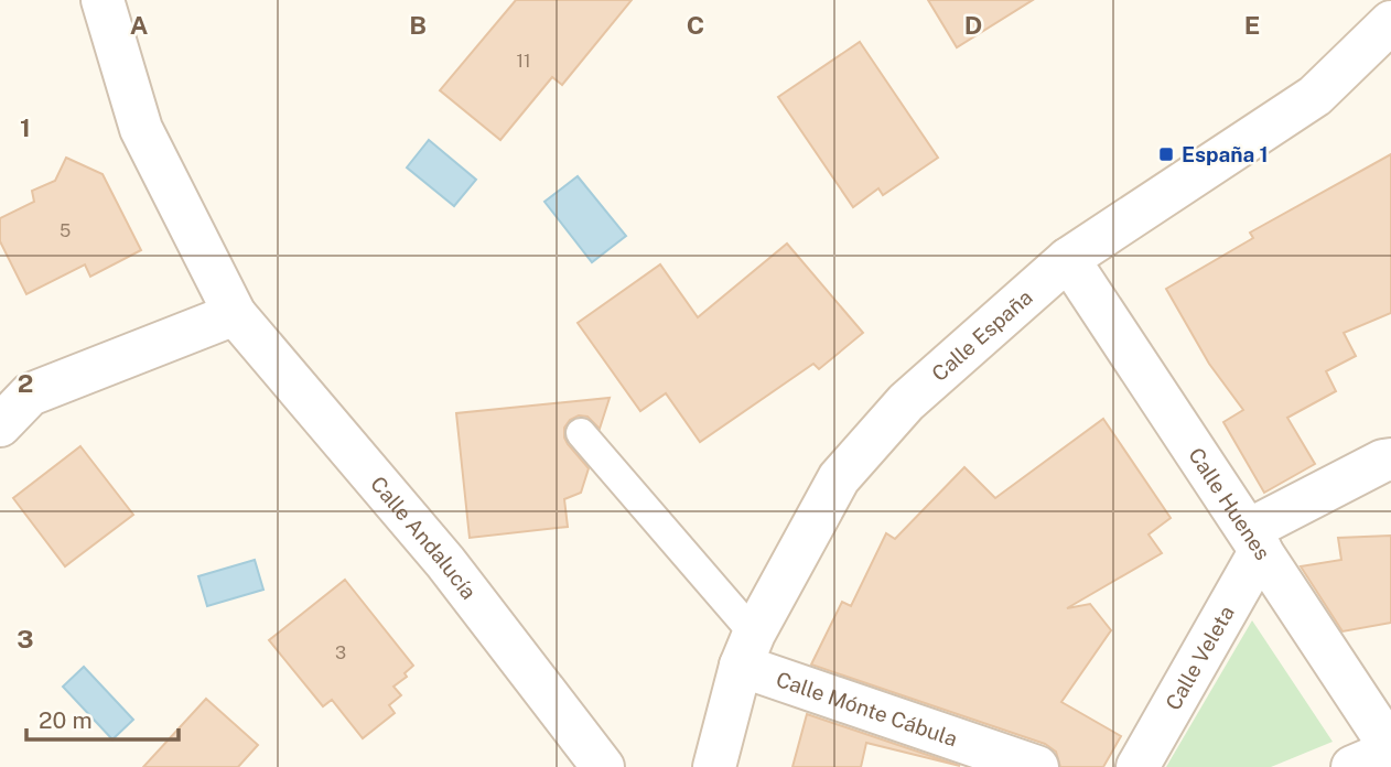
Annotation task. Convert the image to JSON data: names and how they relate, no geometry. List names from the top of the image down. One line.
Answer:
{"streets":{"street":["Calle España","Calle Huenes","Calle Andalucía","Calle Veleta","Calle Mónte Cábula"]},"crossings":[["Calle España","Calle Huenes"],["Calle España","Calle Mónte Cábula"],["Calle Huenes","Calle Veleta"]],"places":{"transit":["España 1"]},"house_numbers":["11","5","3"],"scale_bar":"20 m","grid":{"columns":["A","B","C","D","E"],"rows":["1","2","3"]}}
